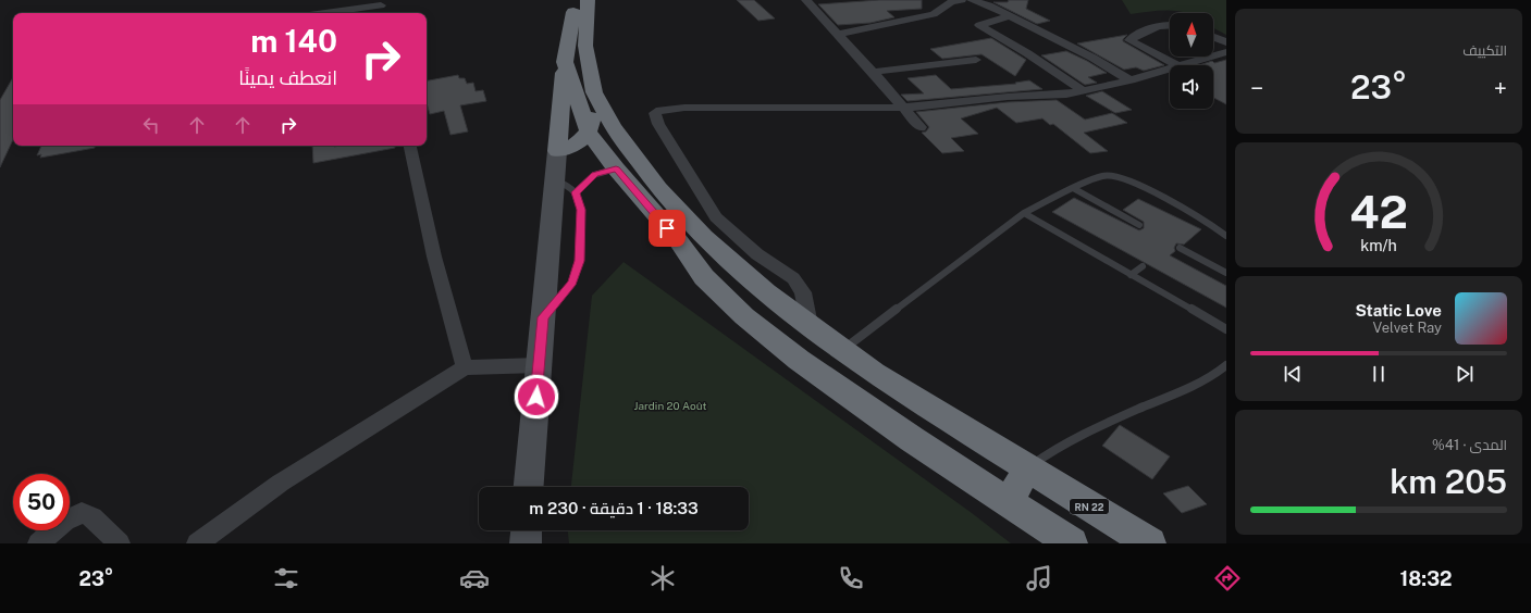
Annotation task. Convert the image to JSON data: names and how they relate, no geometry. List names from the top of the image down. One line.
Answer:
{"streets":{"highway":["RN 22"]},"parks":["Jardin 20 Août"],"north":"top","page":{"tile":["التكييف",["المدى · 41%","205 km"]],"turn":["140 m","انعطف يمينًا"],"heat":["−","23°","+"],"song":["Static Love","Velvet Ray"],"limit":"50","trip":"18:33 · 1 دقيقة · 230 m","tabs":["18:32","23°"],"gauge":["42","km/h"]}}
